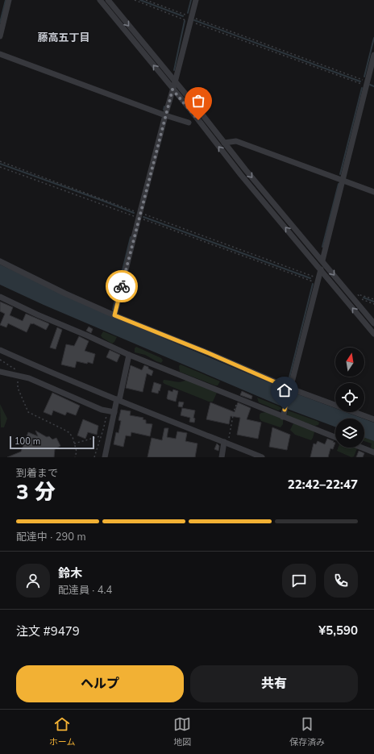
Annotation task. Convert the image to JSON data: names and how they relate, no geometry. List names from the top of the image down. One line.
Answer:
{"districts":["藤高五丁目"],"scale_bar":"100 m","north":"top","page":{"scale":"100 m","heading":["3 分","到着まで","22:42–22:47"],"panel":["鈴木","配達員 · 4.4","注文 #9479","¥5,590"],"bar":"配達中 · 290 m","buttons":["ヘルプ","共有"],"tabs":["ホーム","地図","保存済み"]}}
